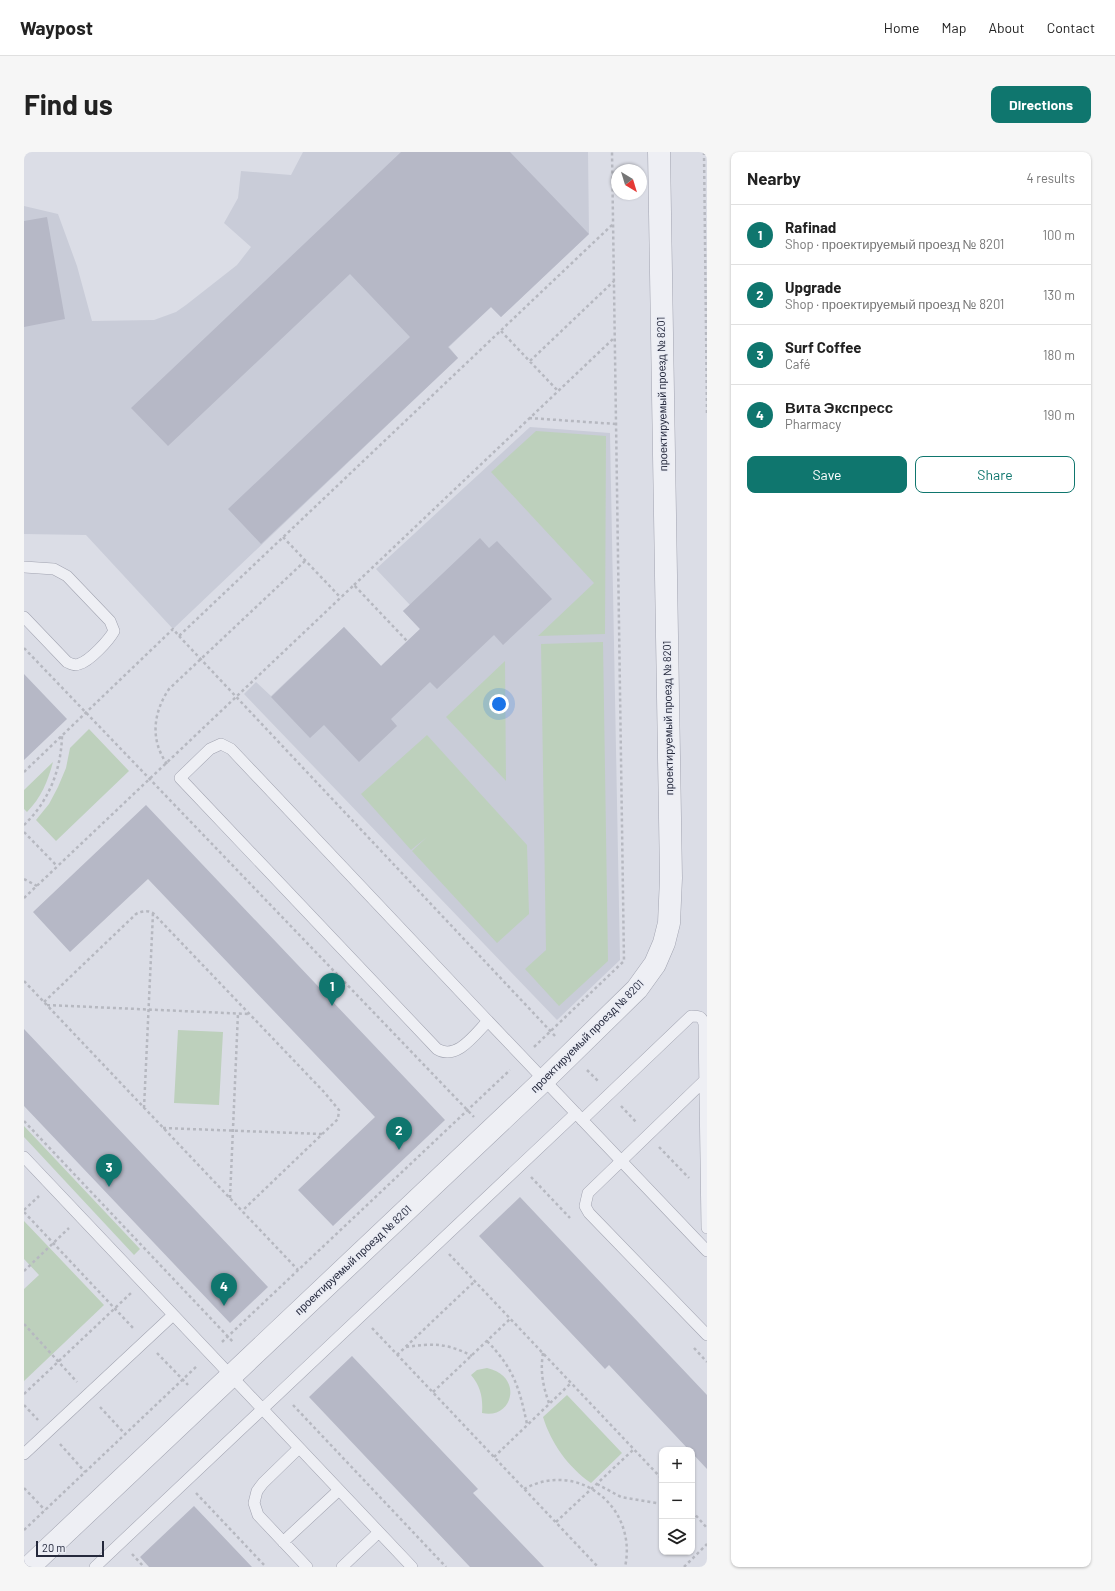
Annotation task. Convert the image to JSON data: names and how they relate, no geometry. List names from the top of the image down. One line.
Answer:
{"streets":{"street":["проектируемый проезд № 8201"]},"scale_bar":"20 m","north":"bottom right","page":{"header":"Waypost","nav":["Home","Map","About","Contact"],"buttons":["Directions",["Save","Share"]],"title":"Find us","heading":["Nearby","4 results"],"list":[{"mark":"1","name":"Rafinad","note":"Shop · проектируемый проезд № 8201","value":"100 m"},{"mark":"2","name":"Upgrade","note":"Shop · проектируемый проезд № 8201","value":"130 m"},{"mark":"3","name":"Surf Coffee","note":"Café","value":"180 m"},{"mark":"4","name":"Вита Экспресс","note":"Pharmacy","value":"190 m"}],"pins":["1","2","3","4"],"map_buttons":["+","−"],"scale":"20 m"}}
